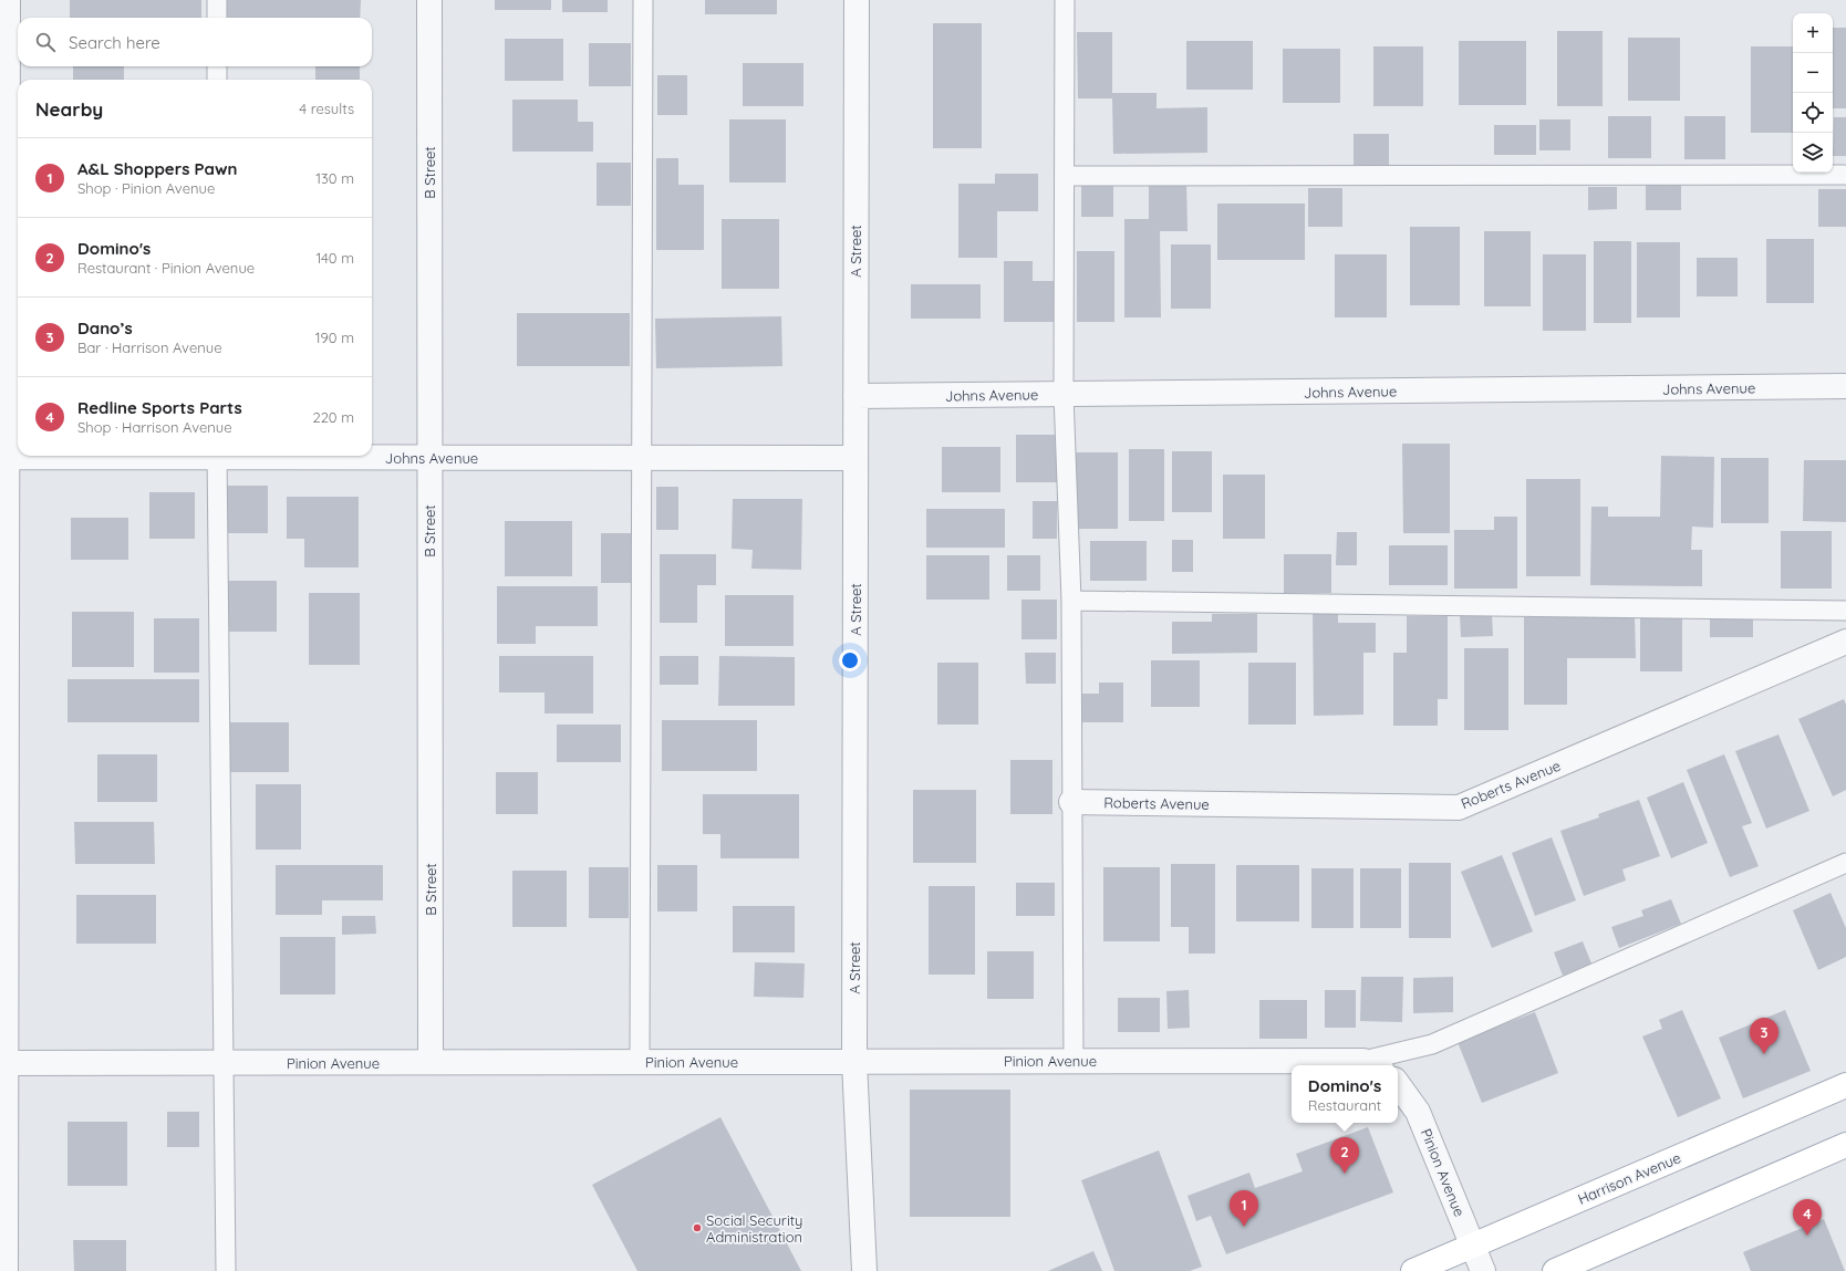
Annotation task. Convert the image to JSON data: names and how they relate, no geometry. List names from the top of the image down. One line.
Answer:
{"streets":{"main road":["Harrison Avenue"],"street":["B Street","A Street","Johns Avenue","Roberts Avenue","Pinion Avenue"]},"crossings":[["B Street","Johns Avenue"],["B Street","Pinion Avenue"],["A Street","Johns Avenue"],["A Street","Pinion Avenue"],["Pinion Avenue","Harrison Avenue"]],"places":["Social Security Administration"],"page":{"map_buttons":["+","−"],"search":"Search here","heading":["Nearby","4 results"],"list":[{"mark":"1","name":"A&L Shoppers Pawn","note":"Shop · Pinion Avenue","value":"130 m"},{"mark":"2","name":"Domino's","note":"Restaurant · Pinion Avenue","value":"140 m"},{"mark":"3","name":"Dano’s","note":"Bar · Harrison Avenue","value":"190 m"},{"mark":"4","name":"Redline Sports Parts","note":"Shop · Harrison Avenue","value":"220 m"}],"pins":["3","2","1","4"],"popup":["Domino's","Restaurant"]}}
